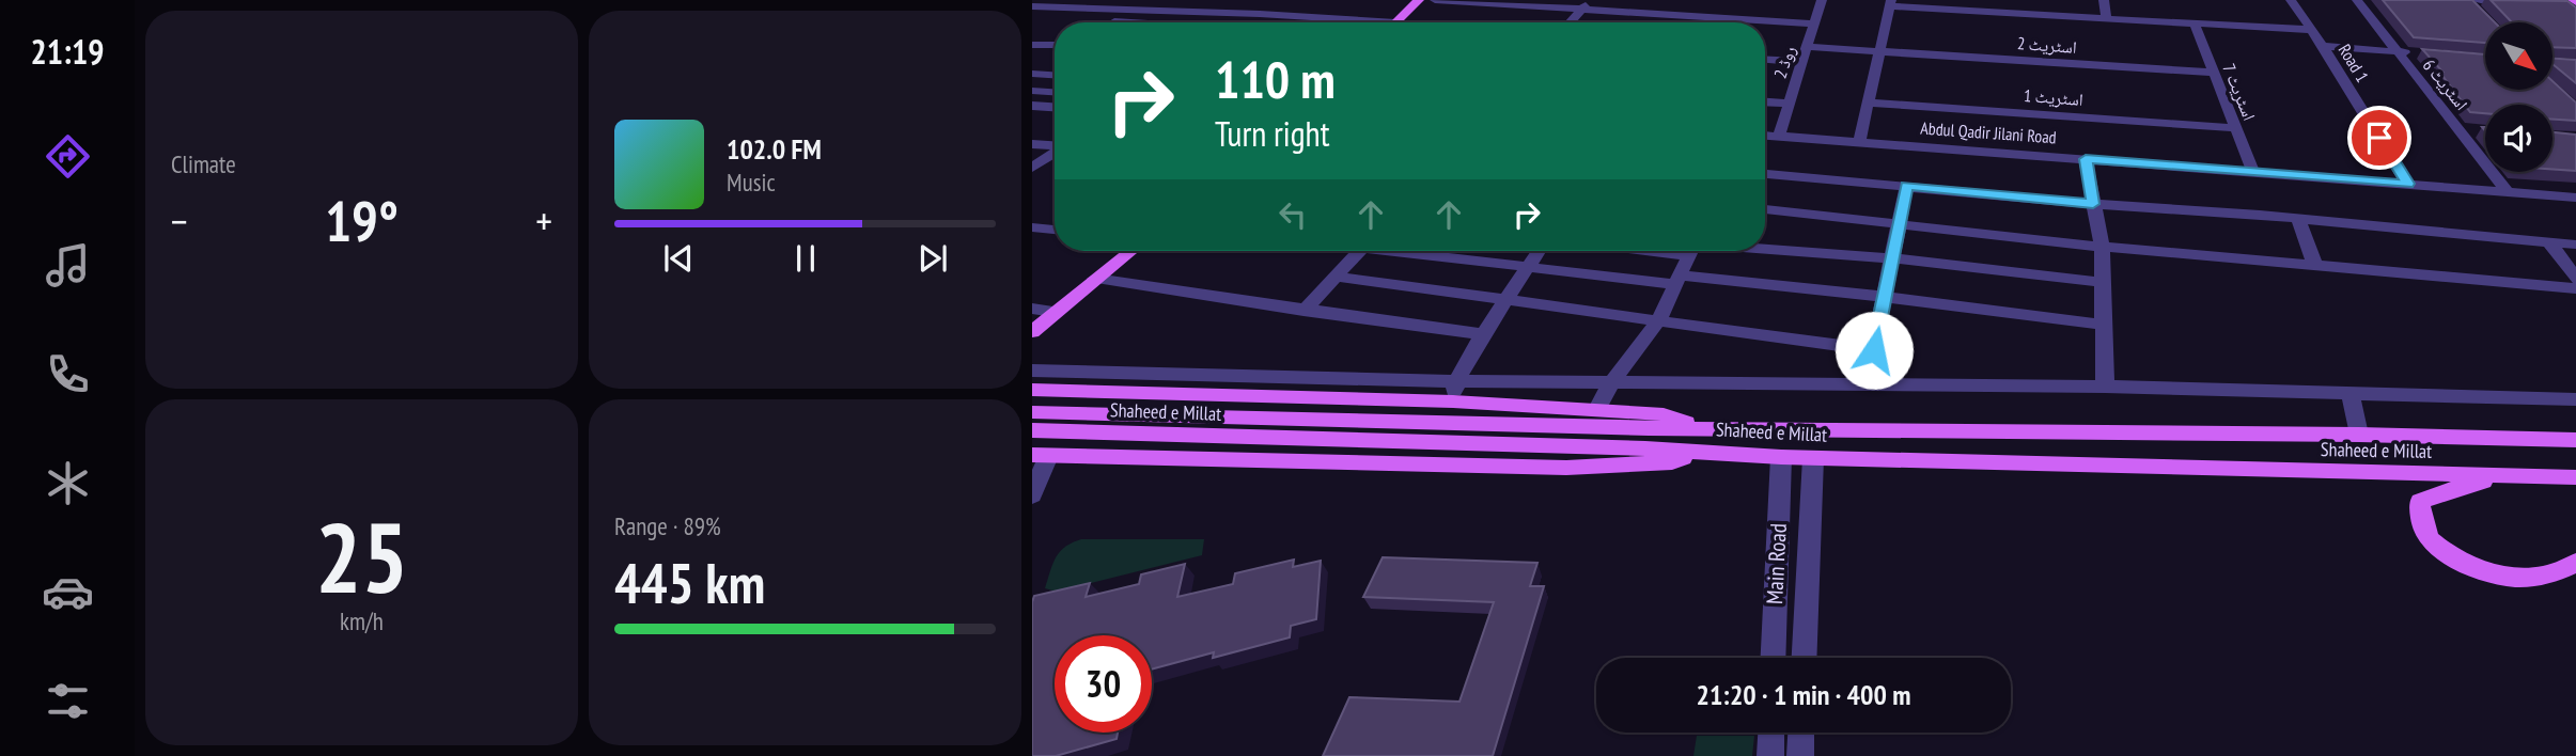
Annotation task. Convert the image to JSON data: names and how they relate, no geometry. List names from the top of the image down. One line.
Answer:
{"streets":{"main road":["Shaheed e Millat"],"street":["اسٹریٹ 2","روڈ 2","Road 1","اسٹریٹ 6","اسٹریٹ 7","اسٹریٹ 1","Abdul Qadir Jilani Road","Main Road"]},"crossings":[["اسٹریٹ 2","روڈ 2"],["اسٹریٹ 2","اسٹریٹ 7"],["روڈ 2","Abdul Qadir Jilani Road"],["Road 1","Abdul Qadir Jilani Road"],["اسٹریٹ 6","Abdul Qadir Jilani Road"],["اسٹریٹ 7","اسٹریٹ 1"],["اسٹریٹ 7","Abdul Qadir Jilani Road"],["Shaheed e Millat","Main Road"]],"north":"bottom right","page":{"tabs":"21:19","tile":["Climate",["25","km/h"],["Range · 89%","445 km"]],"turn":["110 m","Turn right"],"song":["102.0 FM","Music"],"heat":["−","19°","+"],"limit":"30","trip":"21:20 · 1 min · 400 m"}}
